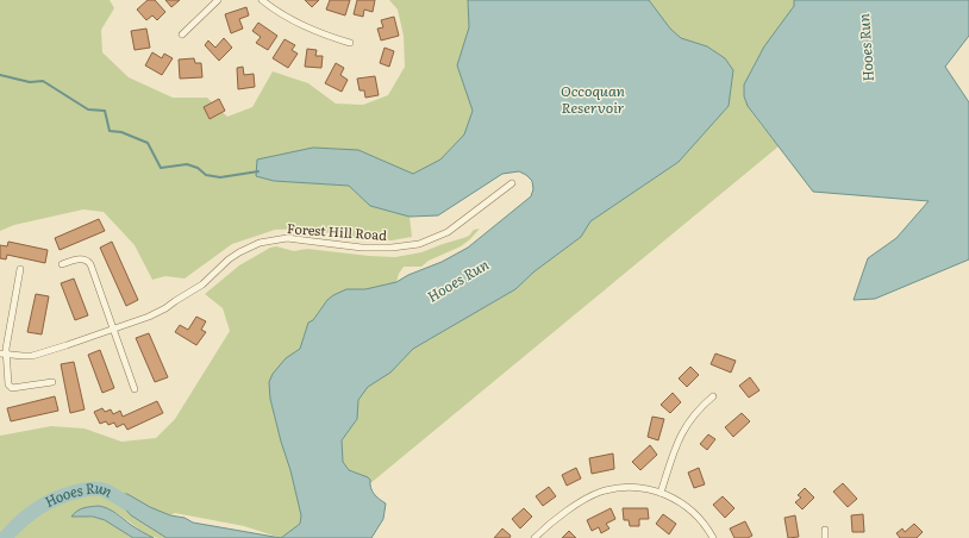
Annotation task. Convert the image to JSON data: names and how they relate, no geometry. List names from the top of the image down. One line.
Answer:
{"streets":{"street":["Forest Hill Road"]},"water":["Hooes Run","Occoquan Reservoir"]}
